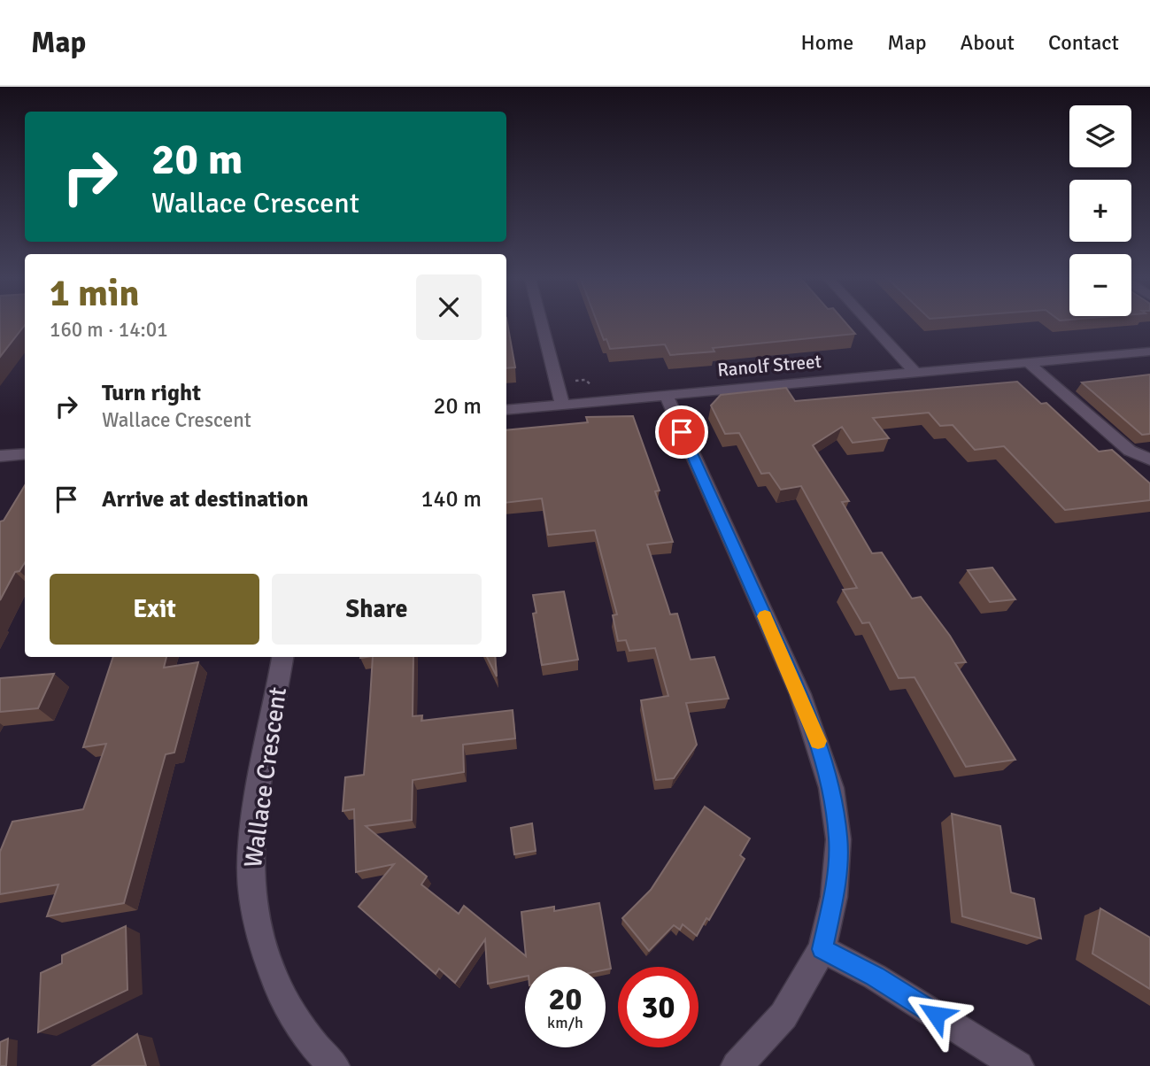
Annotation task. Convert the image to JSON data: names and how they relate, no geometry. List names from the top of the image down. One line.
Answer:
{"streets":{"street":["Ranolf Street","Wallace Crescent"]},"page":{"header":"Map","nav":["Home","Map","About","Contact"],"map_buttons":["+","−"],"turn":["20 m","Wallace Crescent"],"heading":["1 min","160 m · 14:01"],"list":[{"name":"Turn right","note":"Wallace Crescent","value":"20 m"},{"name":"Arrive at destination","value":"140 m"}],"buttons":["Exit","Share"],"speed":"20 km/h","limit":"30"}}
